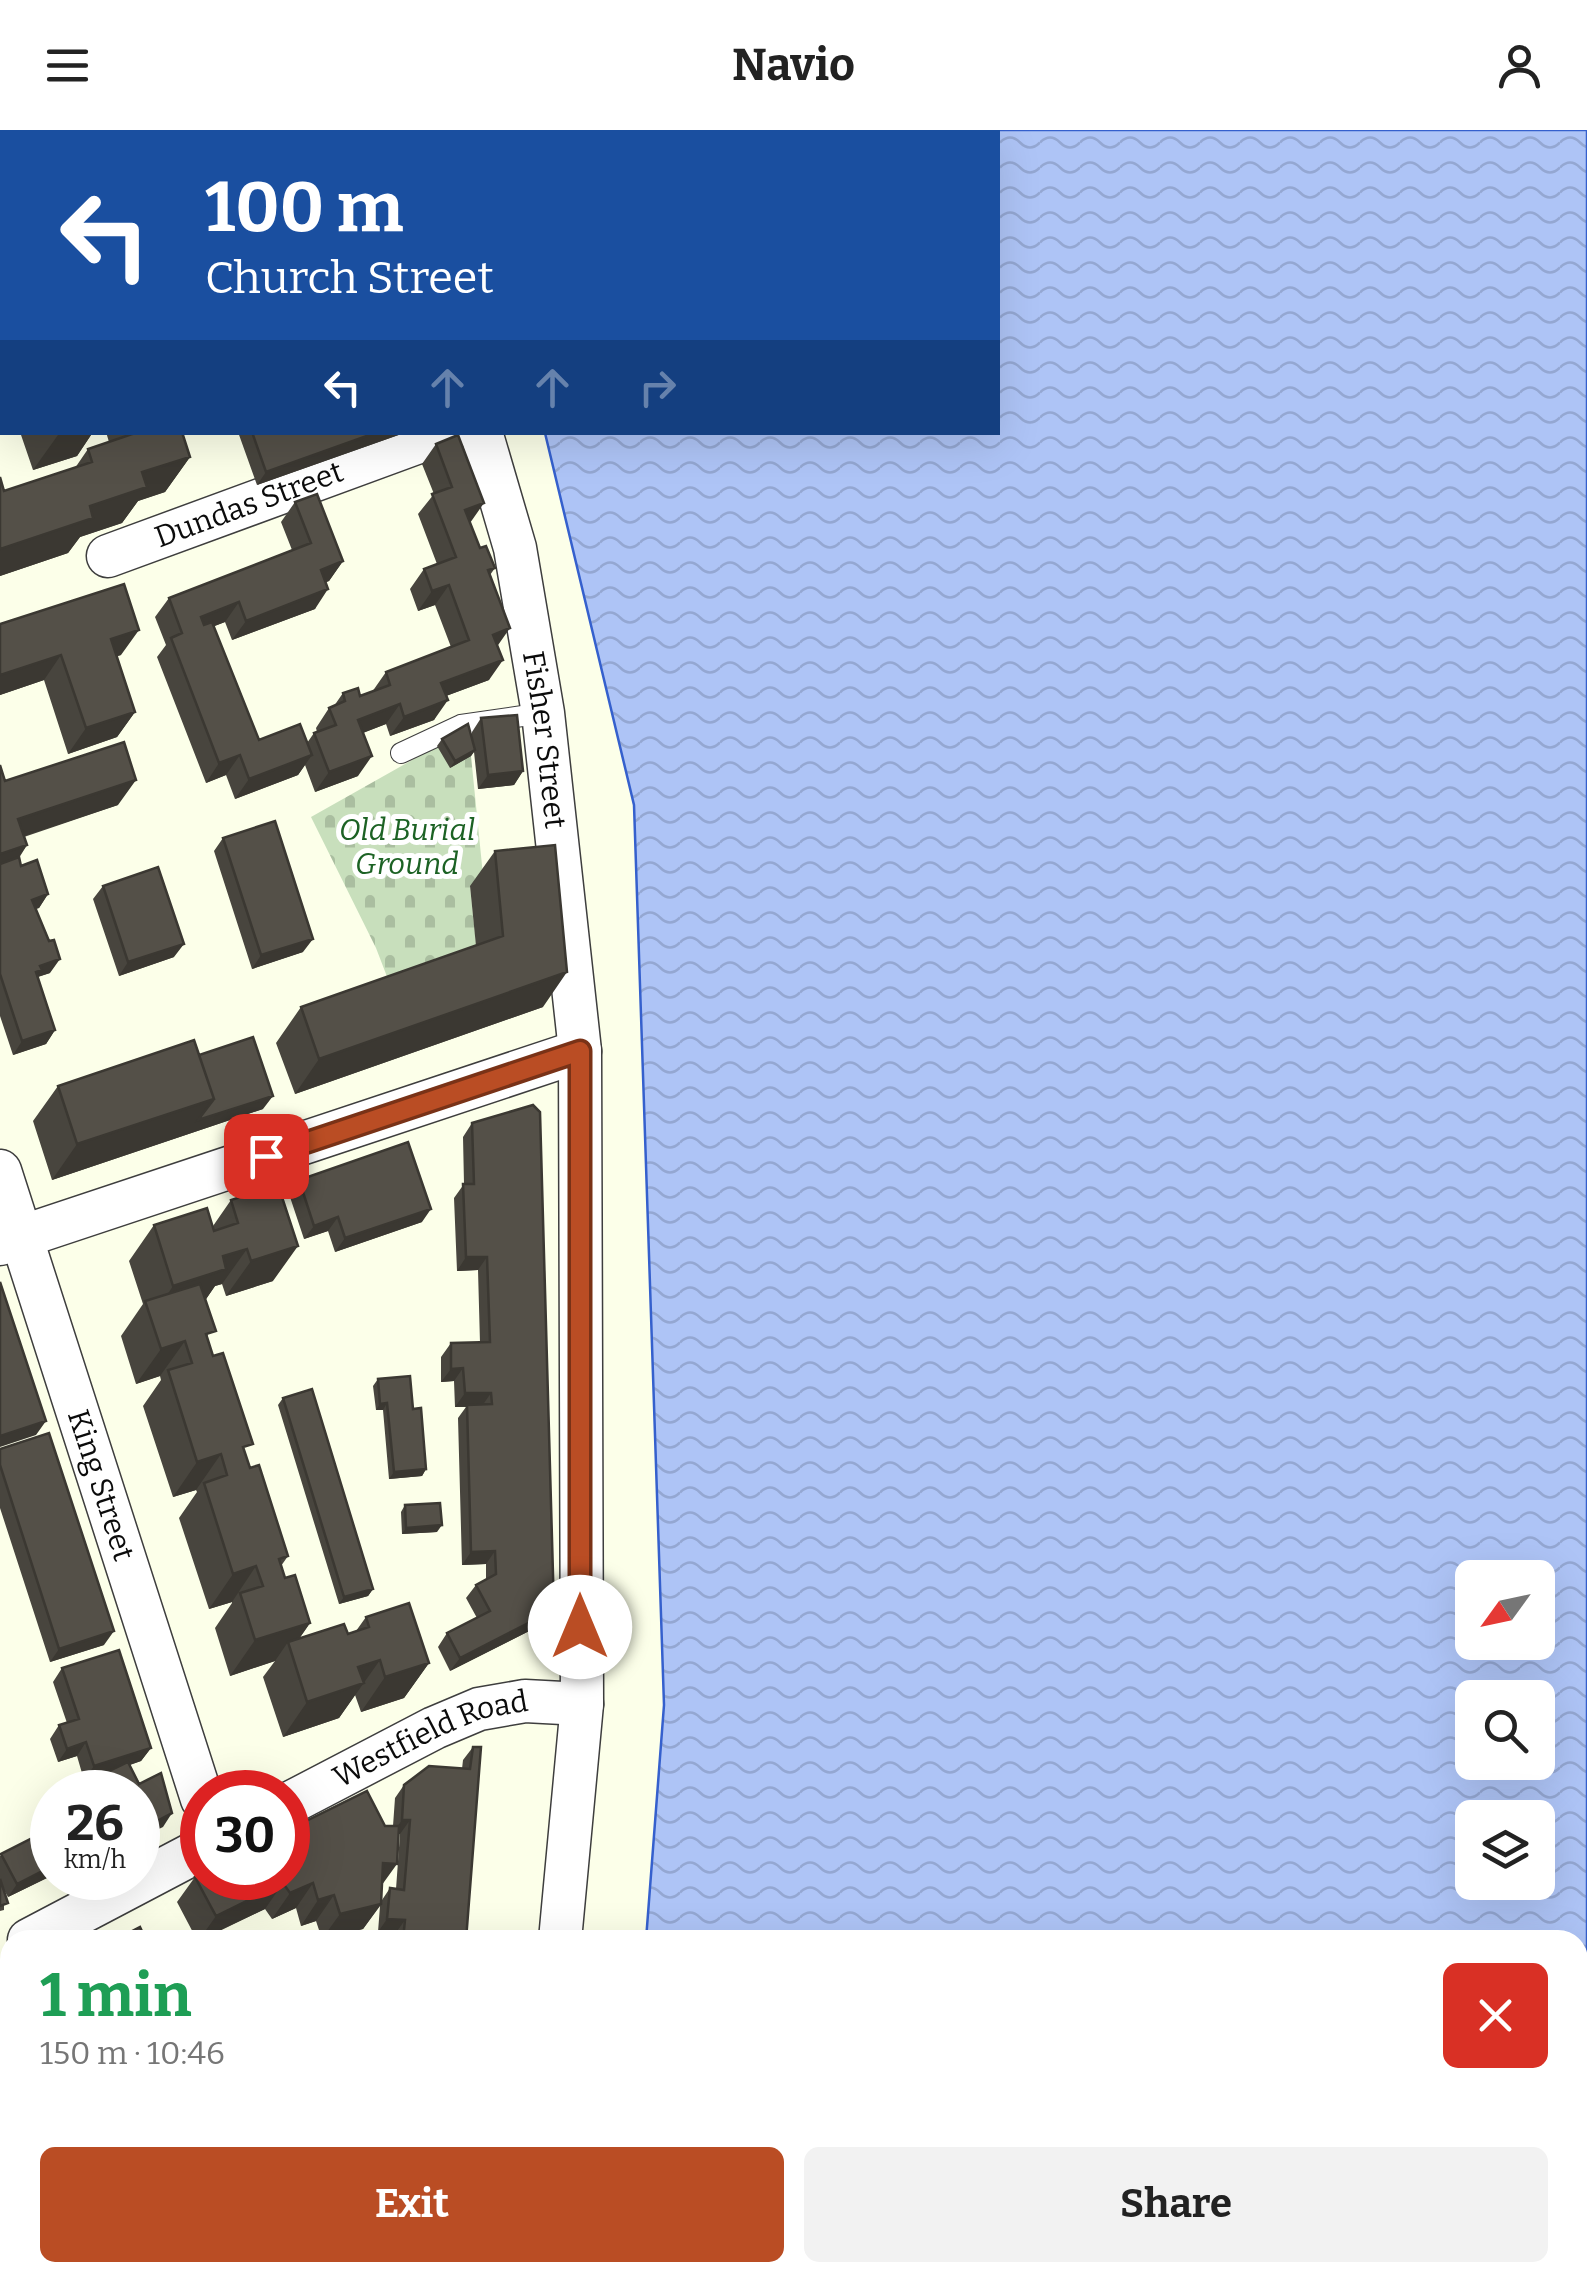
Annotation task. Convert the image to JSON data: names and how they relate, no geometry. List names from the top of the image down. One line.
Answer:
{"streets":{"street":["Dundas Street","Fisher Street","King Street","Westfield Road"]},"crossings":[["Fisher Street","Westfield Road"]],"parks":["Old Burial Ground"],"north":"bottom left","page":{"header":"Navio","turn":["100 m","Church Street"],"speed":"26 km/h","limit":"30","heading":["1 min","150 m · 10:46"],"buttons":["Exit","Share"]}}
